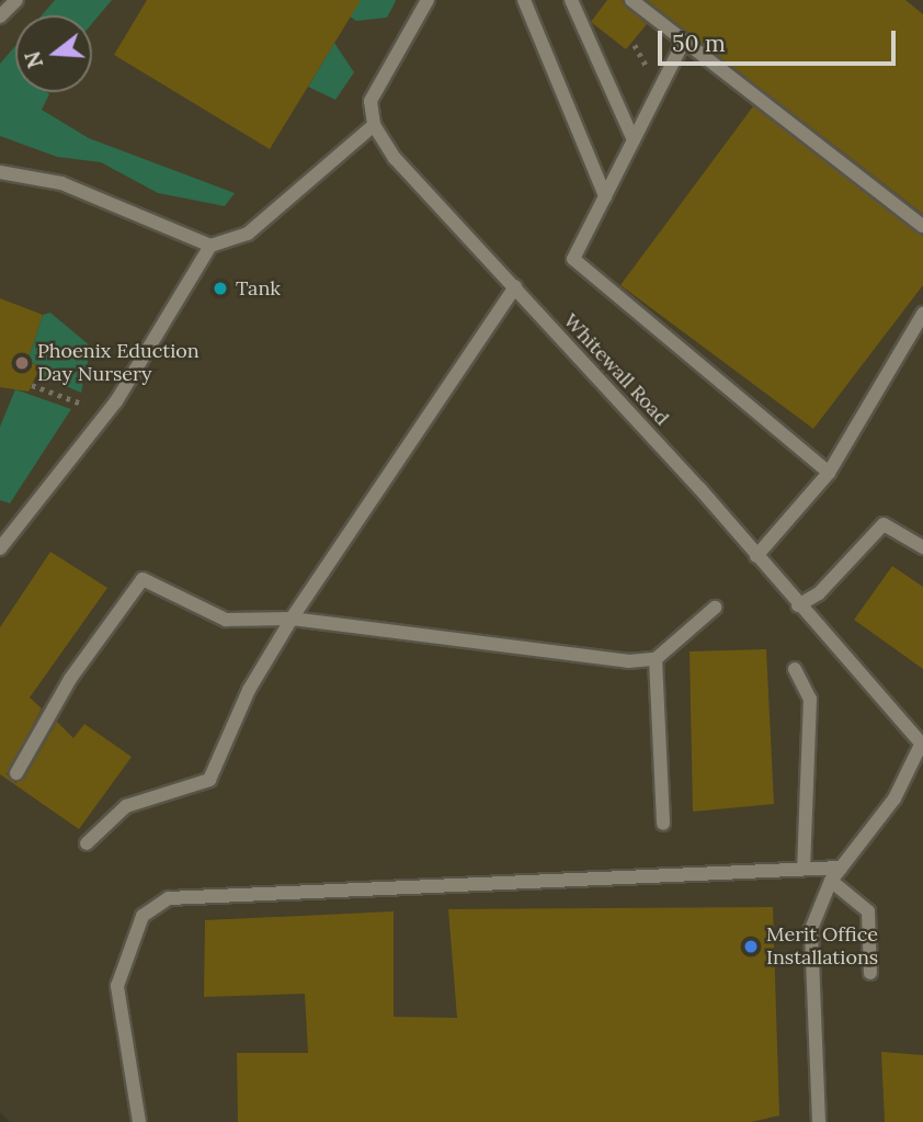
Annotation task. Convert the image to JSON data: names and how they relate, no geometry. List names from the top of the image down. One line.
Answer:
{"streets":{"street":["Whitewall Road"]},"places":["Tank","Phoenix Eduction Day Nursery","Merit Office Installations"],"scale_bar":"50 m","north":"left"}
